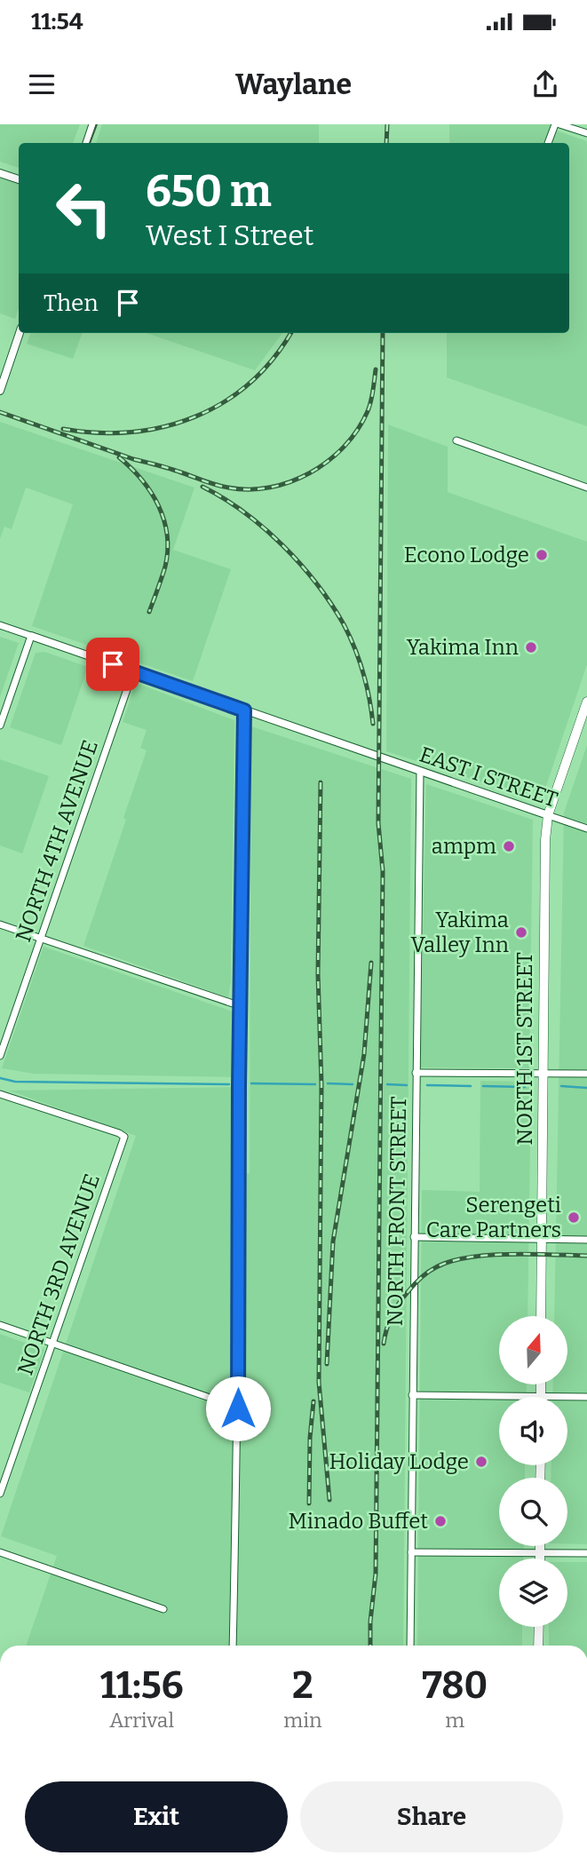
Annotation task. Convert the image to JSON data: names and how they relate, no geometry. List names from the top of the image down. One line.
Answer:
{"streets":{"main road":["NORTH 1ST STREET"],"street":["EAST I STREET","NORTH 4TH AVENUE","NORTH FRONT STREET","NORTH 3RD AVENUE"]},"crossings":[["EAST I STREET","NORTH 4TH AVENUE"],["EAST I STREET","NORTH 1ST STREET"],["EAST I STREET","NORTH FRONT STREET"]],"places":["Econo Lodge","Yakima Inn","ampm","Yakima Valley Inn","Serengeti Care Partners","Holiday Lodge","Minado Buffet"],"north":"top","page":{"status":"11:54","header":"Waylane","turn":["650 m","West I Street"],"then":"Then","eta":["11:56","Arrival","2","min","780","m"],"buttons":["Exit","Share"]}}
